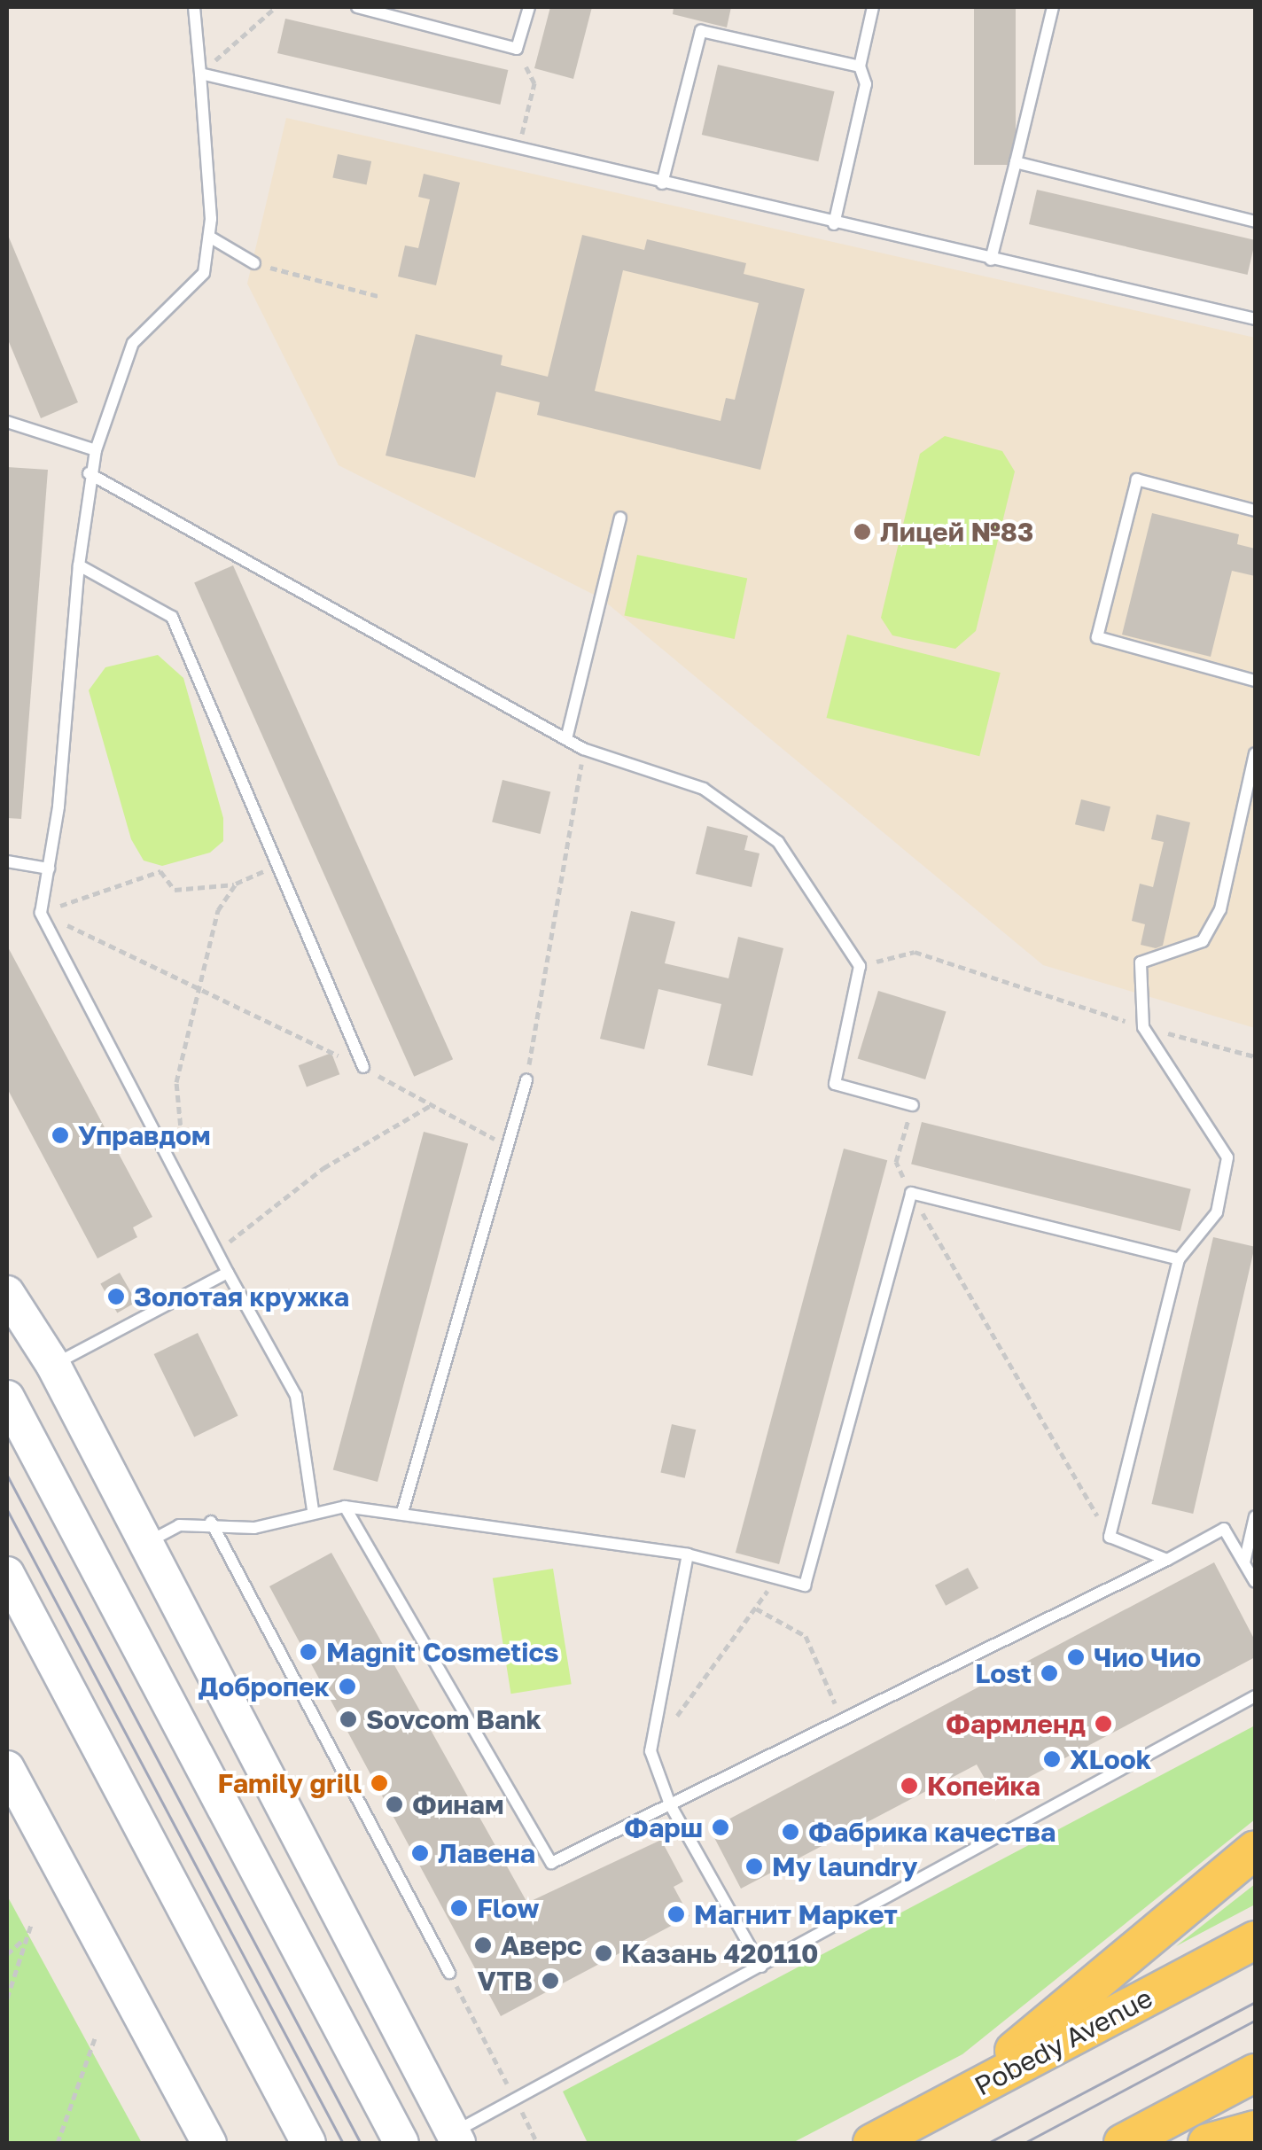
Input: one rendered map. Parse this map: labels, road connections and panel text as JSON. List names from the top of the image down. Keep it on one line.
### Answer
{"streets":{"main road":["Pobedy Avenue"]},"places":["Лицей №83","Управдом","Золотая кружка","Magnit Cosmetics","Чио Чио","Lost","Добропек","Sovcom Bank","Фармленд","XLook","Family grill","Копейка","Финам","Фарш","Фабрика качества","Лавена","My laundry","Flow","Магнит Маркет","Аверс","Казань 420110","VTB"]}
